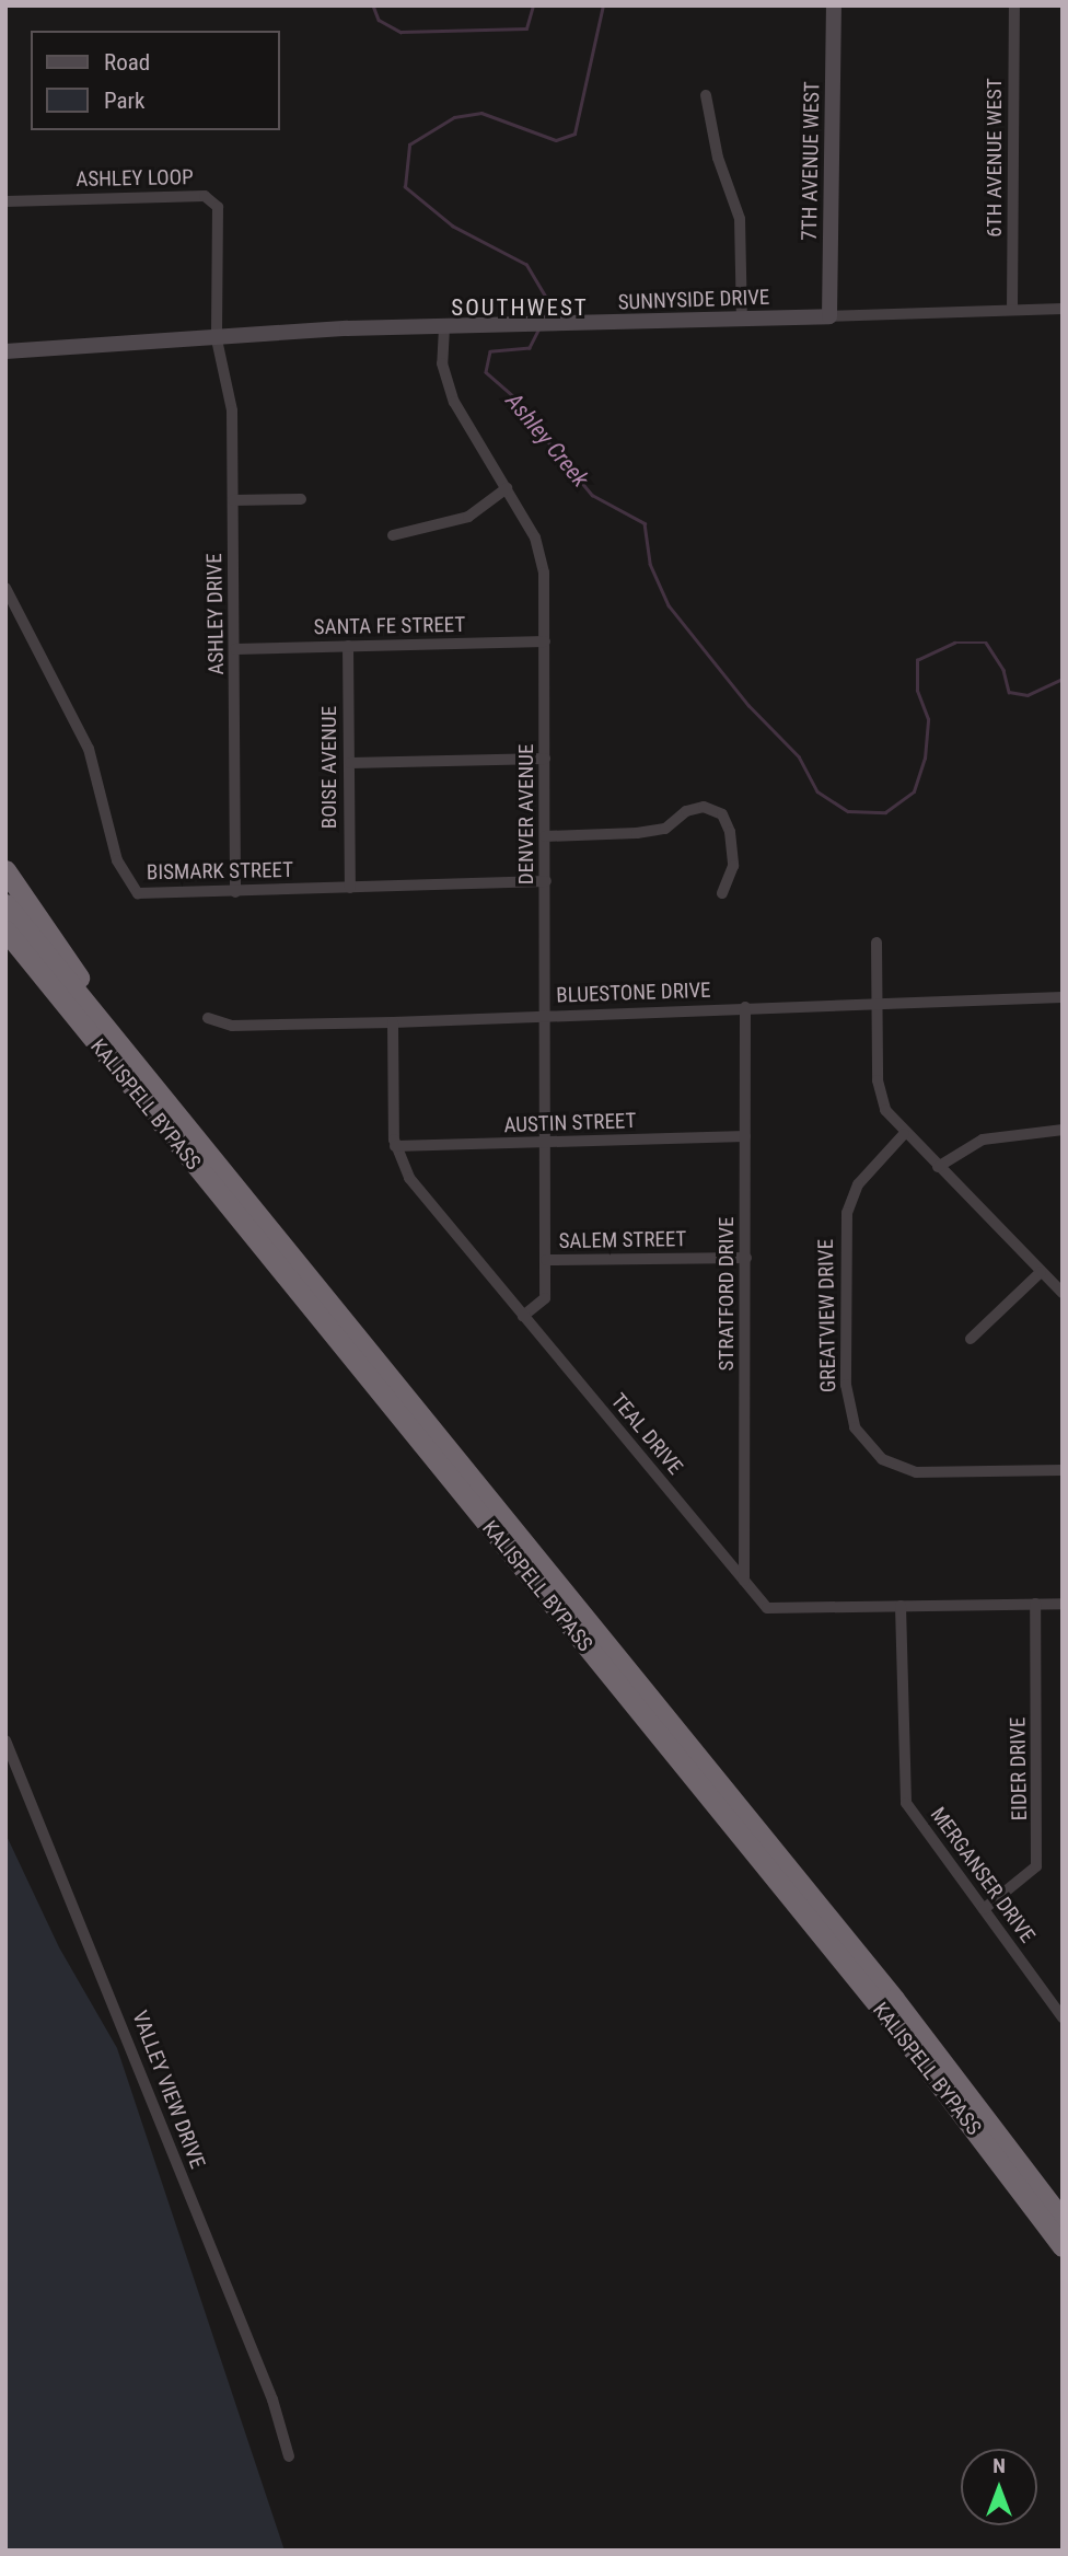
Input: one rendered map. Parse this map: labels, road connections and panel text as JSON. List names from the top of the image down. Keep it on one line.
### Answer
{"streets":{"highway":["KALISPELL BYPASS"],"street":["6TH AVENUE WEST","7TH AVENUE WEST","ASHLEY LOOP","SUNNYSIDE DRIVE","ASHLEY DRIVE","SANTA FE STREET","BOISE AVENUE","DENVER AVENUE","BISMARK STREET","BLUESTONE DRIVE","AUSTIN STREET","SALEM STREET","STRATFORD DRIVE","GREATVIEW DRIVE","TEAL DRIVE","EIDER DRIVE","MERGANSER DRIVE","VALLEY VIEW DRIVE"]},"crossings":[["6TH AVENUE WEST","SUNNYSIDE DRIVE"],["7TH AVENUE WEST","SUNNYSIDE DRIVE"],["ASHLEY LOOP","SUNNYSIDE DRIVE"],["ASHLEY LOOP","ASHLEY DRIVE"],["SUNNYSIDE DRIVE","ASHLEY DRIVE"],["SUNNYSIDE DRIVE","DENVER AVENUE"],["ASHLEY DRIVE","SANTA FE STREET"],["ASHLEY DRIVE","BISMARK STREET"],["SANTA FE STREET","BOISE AVENUE"],["SANTA FE STREET","DENVER AVENUE"],["BOISE AVENUE","BISMARK STREET"],["DENVER AVENUE","BISMARK STREET"],["DENVER AVENUE","BLUESTONE DRIVE"],["DENVER AVENUE","AUSTIN STREET"],["DENVER AVENUE","SALEM STREET"],["DENVER AVENUE","TEAL DRIVE"],["BLUESTONE DRIVE","STRATFORD DRIVE"],["BLUESTONE DRIVE","TEAL DRIVE"],["AUSTIN STREET","STRATFORD DRIVE"],["AUSTIN STREET","TEAL DRIVE"],["SALEM STREET","STRATFORD DRIVE"],["STRATFORD DRIVE","TEAL DRIVE"],["TEAL DRIVE","EIDER DRIVE"],["TEAL DRIVE","MERGANSER DRIVE"],["EIDER DRIVE","MERGANSER DRIVE"]],"districts":["SOUTHWEST"],"water":["Ashley Creek"],"legend":["Road","Park"],"north":"top"}
